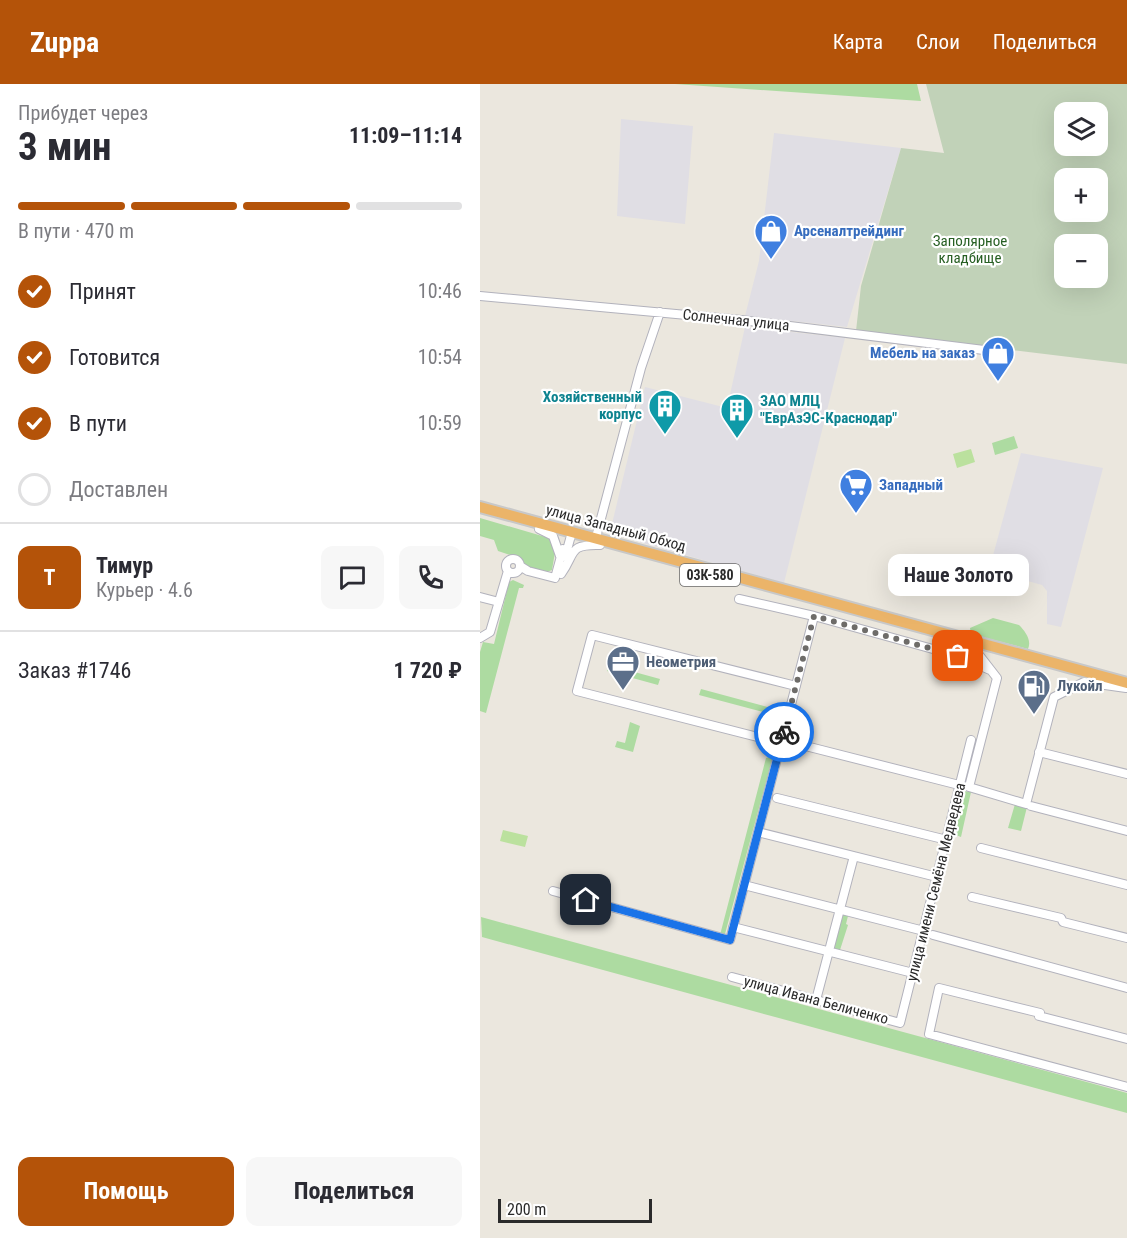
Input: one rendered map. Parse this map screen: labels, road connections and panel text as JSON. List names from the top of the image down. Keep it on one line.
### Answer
{"streets":{"highway":["улица Западный Обход","03К-580"],"street":["Солнечная улица","улица имени Семёна Медведева","улица Ивана Беличенко"]},"crossings":[["улица имени Семёна Медведева","улица Ивана Беличенко"]],"parks":["Заполярное кладбище"],"places":{"shop":["Арсеналтрейдинг","Мебель на заказ"],"building":["Хозяйственный корпус","ЗАО МЛЦ \"ЕврАзЭС-Краснодар\""],"supermarket":["Западный"],"other":["Наше Золото"],"office":["Неометрия"],"fuel station":["Лукойл"]},"scale_bar":"200 m","page":{"header":"Zuppa","nav":["Карта","Слои","Поделиться"],"heading":["3 мин","Прибудет через","11:09–11:14"],"panel":["Тимур","Курьер · 4.6","Заказ #1746","1 720 ₽"],"map_buttons":["+","−"],"bar":"В пути · 470 m","list":[["Принят","10:46"],["Готовится","10:54"],["В пути","10:59"],"Доставлен"],"round":"Т","bubble":"Наше Золото","buttons":["Помощь","Поделиться"],"scale":"200 m"}}
